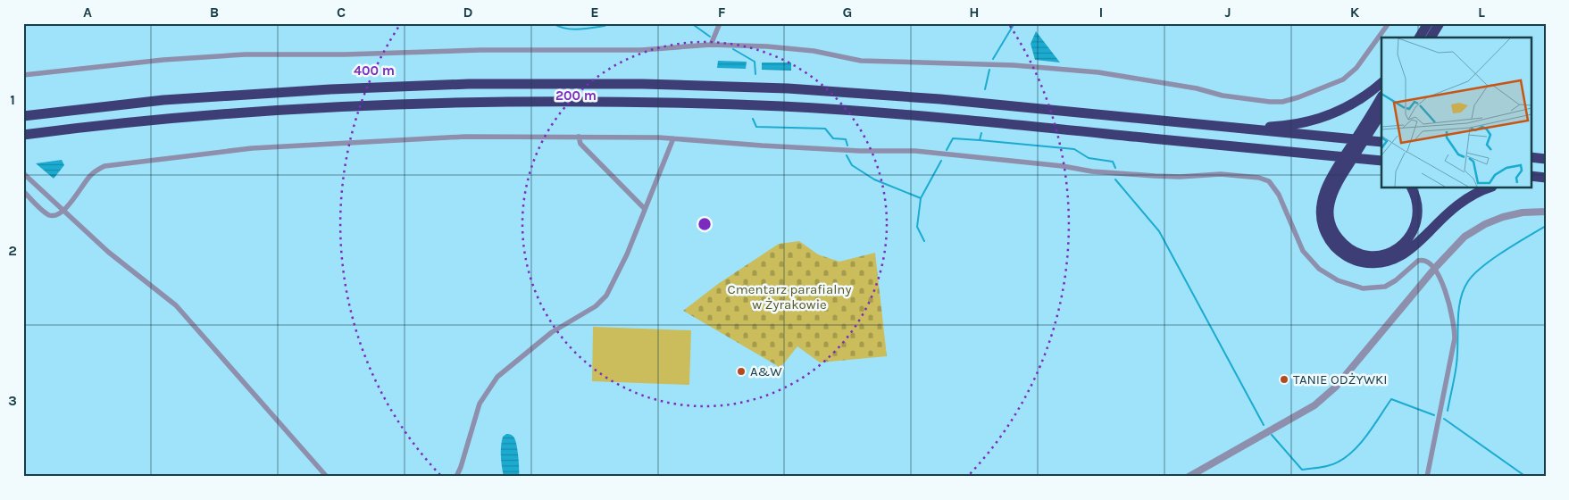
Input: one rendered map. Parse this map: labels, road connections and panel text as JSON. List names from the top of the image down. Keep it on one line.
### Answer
{"parks":["Cmentarz parafialny w Żyrakowie"],"places":["A&W","TANIE ODŻYWKI"],"grid":{"columns":["A","B","C","D","E","F","G","H","I","J","K","L"],"rows":["1","2","3"]},"rings":["400 m","200 m"]}
